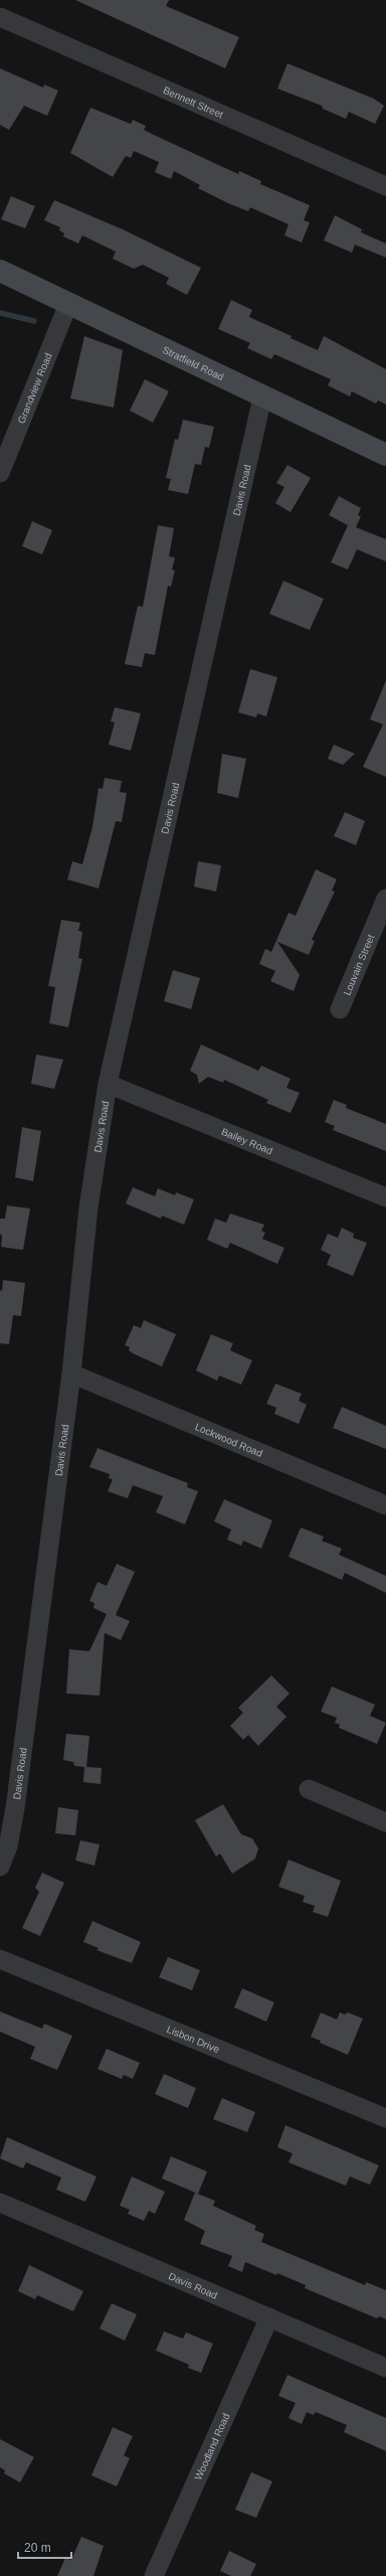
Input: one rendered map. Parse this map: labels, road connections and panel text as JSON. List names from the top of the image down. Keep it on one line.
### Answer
{"streets":{"main road":["Stratfield Road"],"street":["Bennett Street","Grandview Road","Davis Road","Louvain Street","Bailey Road","Lockwood Road","Lisbon Drive","Woodland Road"]},"crossings":[["Stratfield Road","Grandview Road"],["Stratfield Road","Davis Road"],["Davis Road","Bailey Road"],["Davis Road","Lockwood Road"],["Davis Road","Woodland Road"]],"scale_bar":"20 m"}
